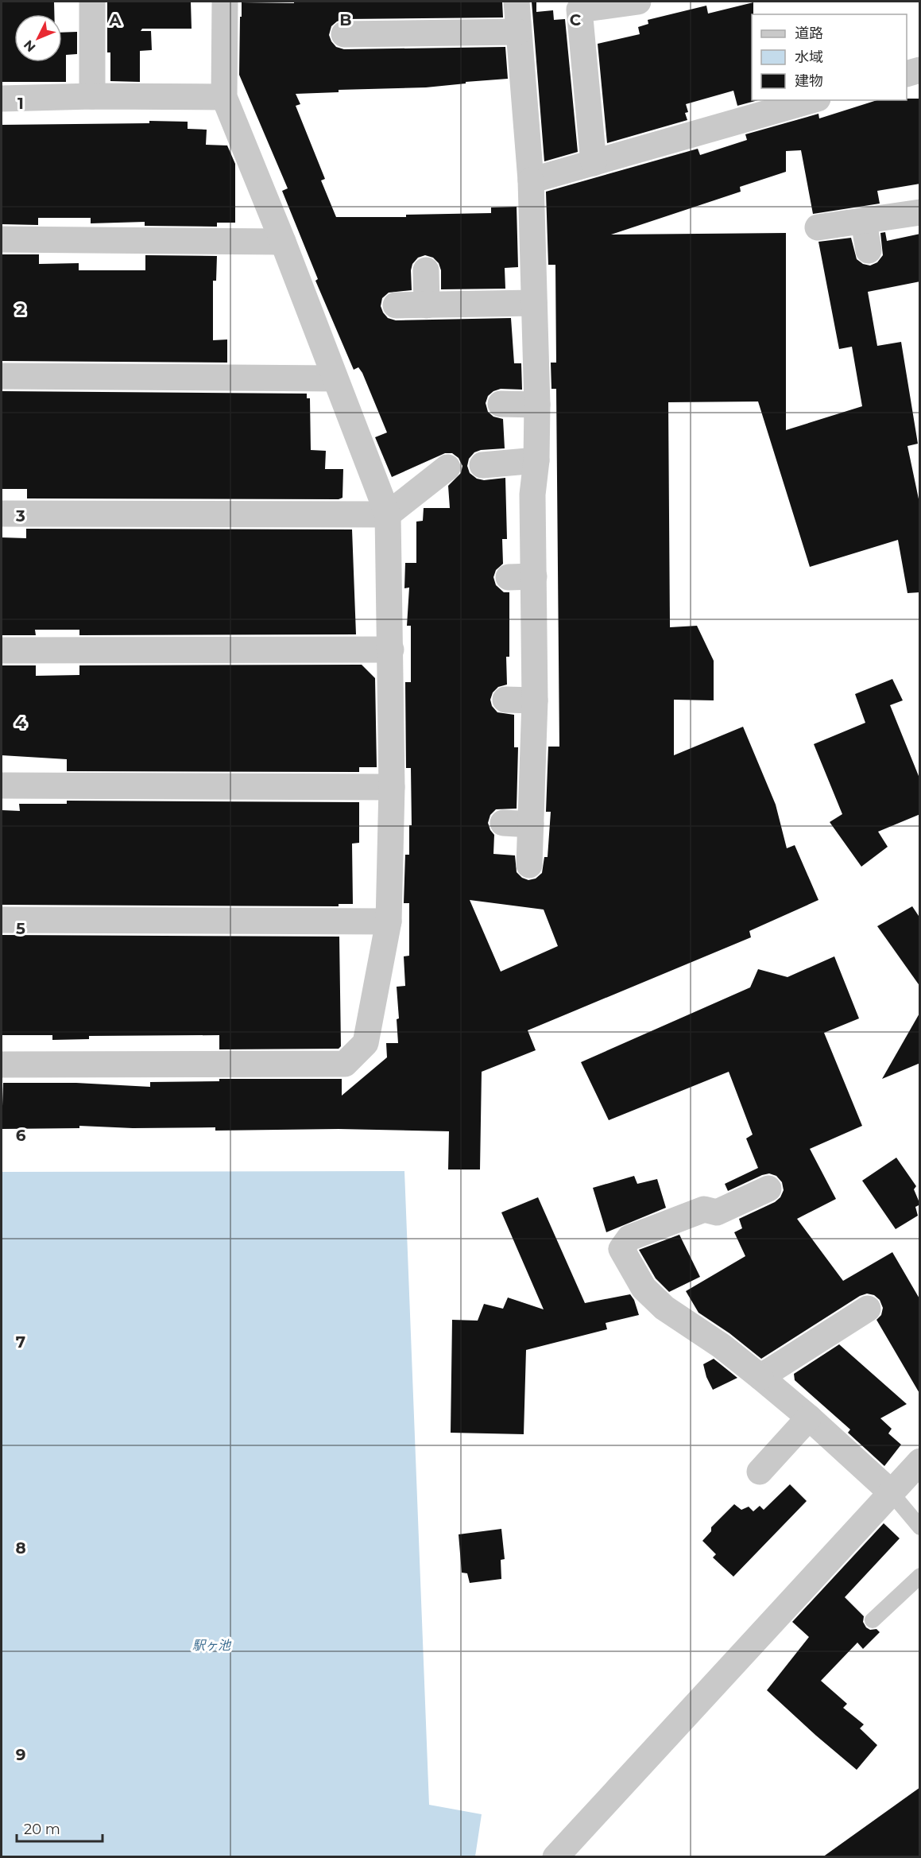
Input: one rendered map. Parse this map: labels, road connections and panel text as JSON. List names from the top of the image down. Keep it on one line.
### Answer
{"water":["駅ヶ池"],"legend":["道路","水域","建物"],"scale_bar":"20 m","north":"bottom left","grid":{"columns":["A","B","C"],"rows":["1","2","3","4","5","6","7","8","9"]}}
